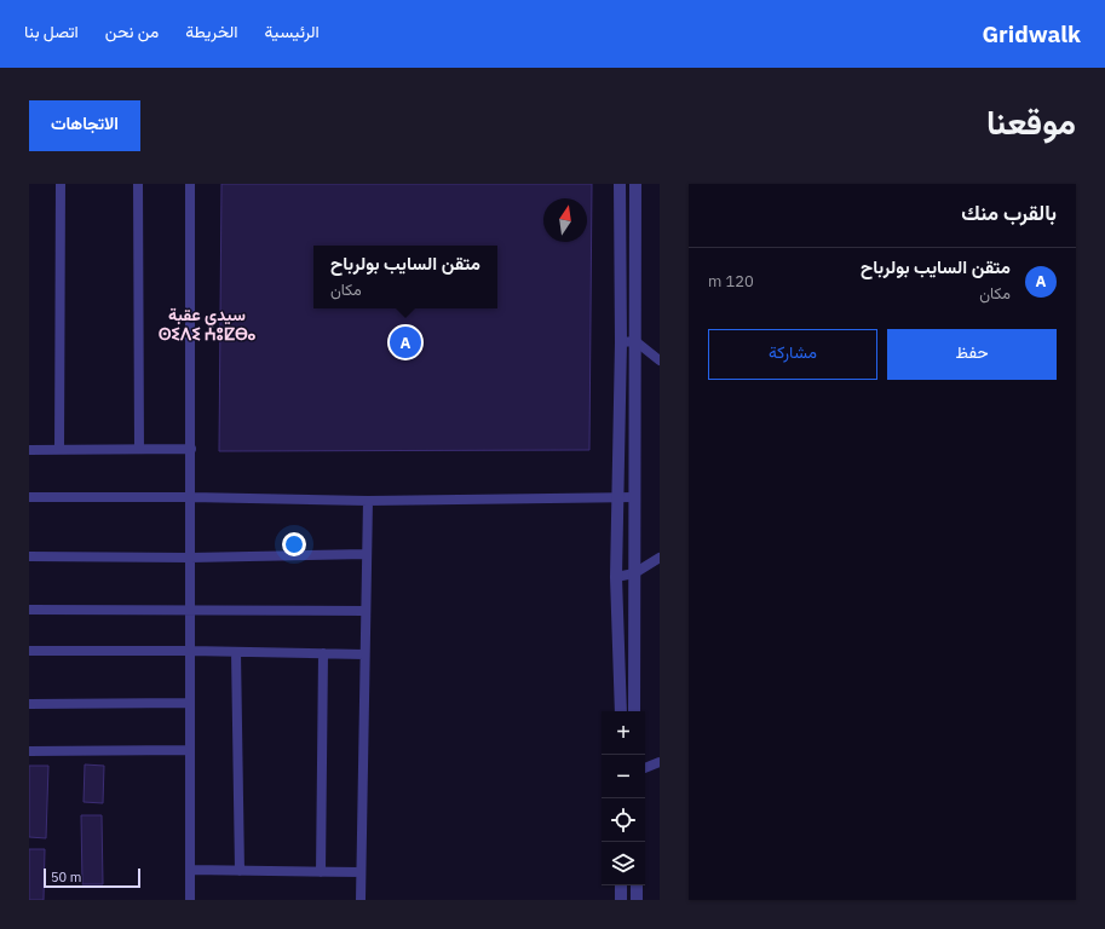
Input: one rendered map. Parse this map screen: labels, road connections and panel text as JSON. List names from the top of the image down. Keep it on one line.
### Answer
{"districts":["سيدي عقبة ⵙⵉⴷⵉ ⵄⵓⵇⴱⴰ"],"scale_bar":"50 m","north":"top","page":{"header":"Gridwalk","nav":["الرئيسية","الخريطة","من نحن","اتصل بنا"],"title":"موقعنا","buttons":["الاتجاهات",["حفظ","مشاركة"]],"heading":"بالقرب منك","popup":["متقن السايب بولرباح","مكان"],"list":[{"mark":"A","name":"متقن السايب بولرباح","note":"مكان","value":"120 m"}],"pins":"A","map_buttons":["+","−"],"scale":"50 m"}}
